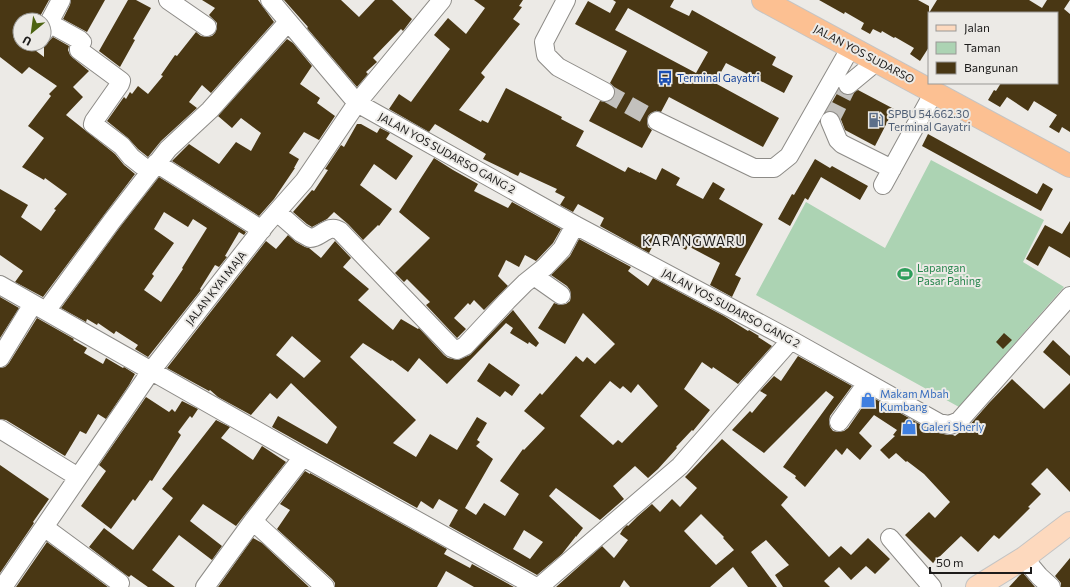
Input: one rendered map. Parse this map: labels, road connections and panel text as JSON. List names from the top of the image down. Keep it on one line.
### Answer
{"streets":{"highway":["JALAN YOS SUDARSO"],"street":["JALAN YOS SUDARSO GANG 2","JALAN KYAI MAJA"]},"crossings":[["JALAN YOS SUDARSO GANG 2","JALAN KYAI MAJA"]],"districts":["KARANGWARU"],"places":{"bus stop":["Terminal Gayatri"],"fuel station":["SPBU 54.662.30 Terminal Gayatri"],"sports":["Lapangan Pasar Pahing"],"shop":["Makam Mbah Kumbang","Galeri Sherly"]},"legend":["Jalan","Taman","Bangunan"],"scale_bar":"50 m","north":"bottom left"}
